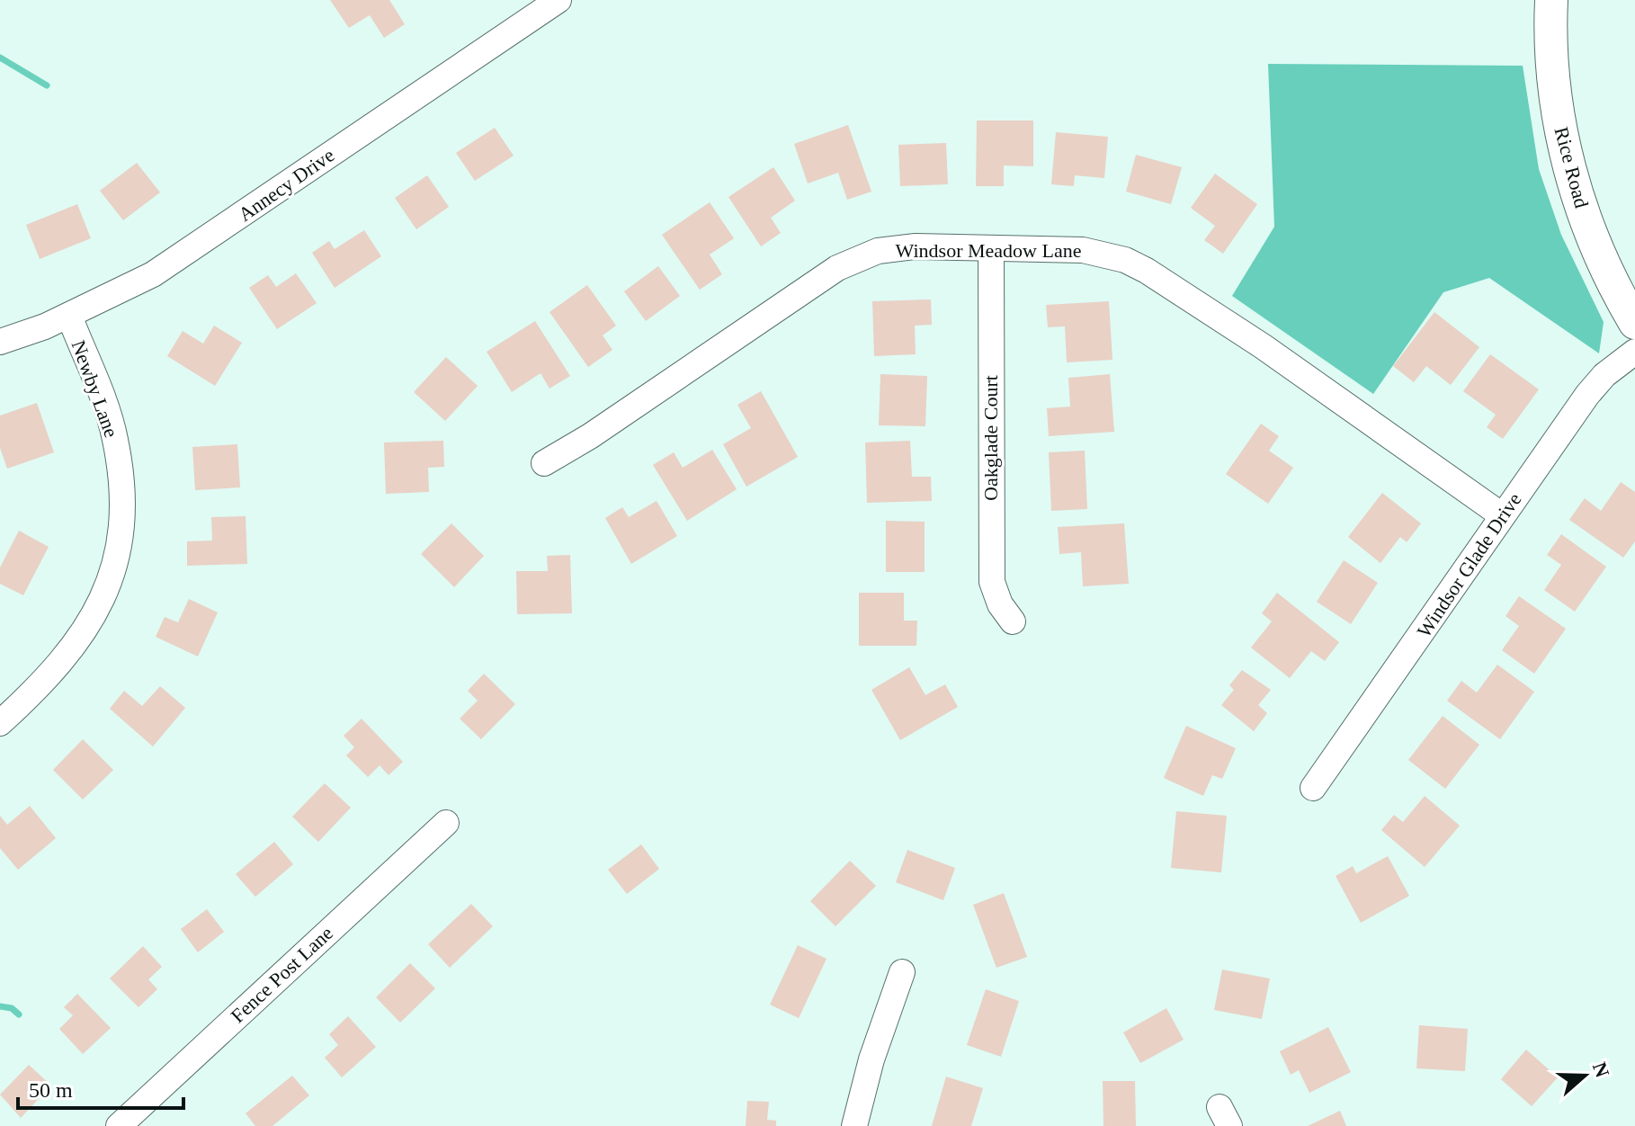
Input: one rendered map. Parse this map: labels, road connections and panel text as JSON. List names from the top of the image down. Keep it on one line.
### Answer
{"streets":{"street":["Rice Road","Annecy Drive","Windsor Meadow Lane","Newby Lane","Oakglade Court","Windsor Glade Drive","Fence Post Lane"]},"crossings":[["Annecy Drive","Newby Lane"],["Windsor Meadow Lane","Oakglade Court"],["Windsor Meadow Lane","Windsor Glade Drive"]],"scale_bar":"50 m","north":"right"}
